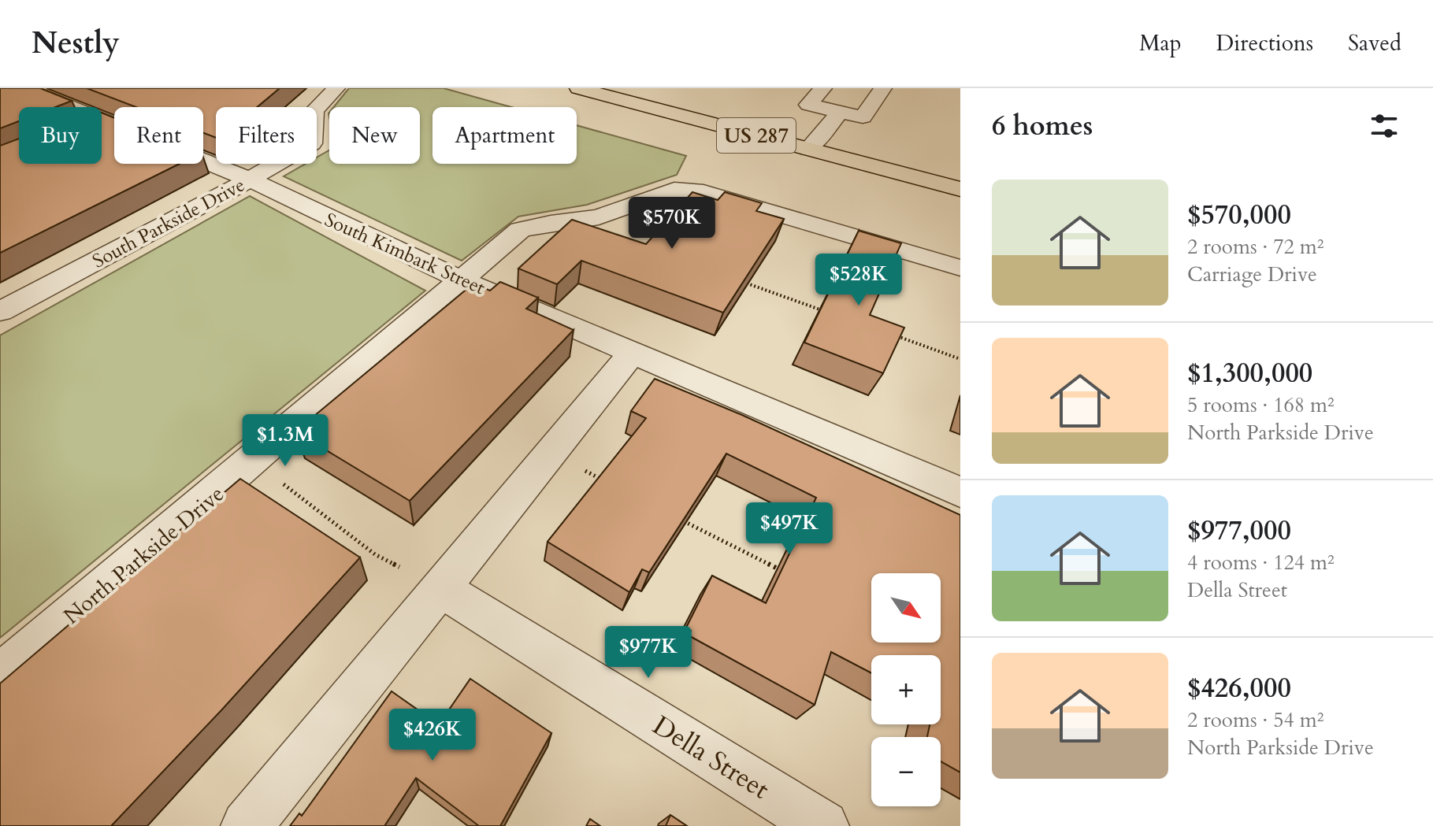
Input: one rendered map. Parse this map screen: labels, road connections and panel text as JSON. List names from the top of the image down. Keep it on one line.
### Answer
{"streets":{"main road":["US 287"],"street":["South Parkside Drive","South Kimbark Street","North Parkside Drive","Della Street"]},"crossings":[["South Parkside Drive","South Kimbark Street"],["South Kimbark Street","North Parkside Drive"]],"north":"bottom right","page":{"header":"Nestly","nav":["Map","Directions","Saved"],"heading":"6 homes","chip":["Buy","Rent","Filters","New","Apartment"],"list":[{"name":"$570,000","note":"2 rooms · 72 m² · Carriage Drive"},{"name":"$1,300,000","note":"5 rooms · 168 m² · North Parkside Drive"},{"name":"$977,000","note":"4 rooms · 124 m² · Della Street"},{"name":"$426,000","note":"2 rooms · 54 m² · North Parkside Drive"}],"price":["$570K","$528K","$1.3M","$497K","$977K","$426K"],"map_buttons":["+","−"]}}
